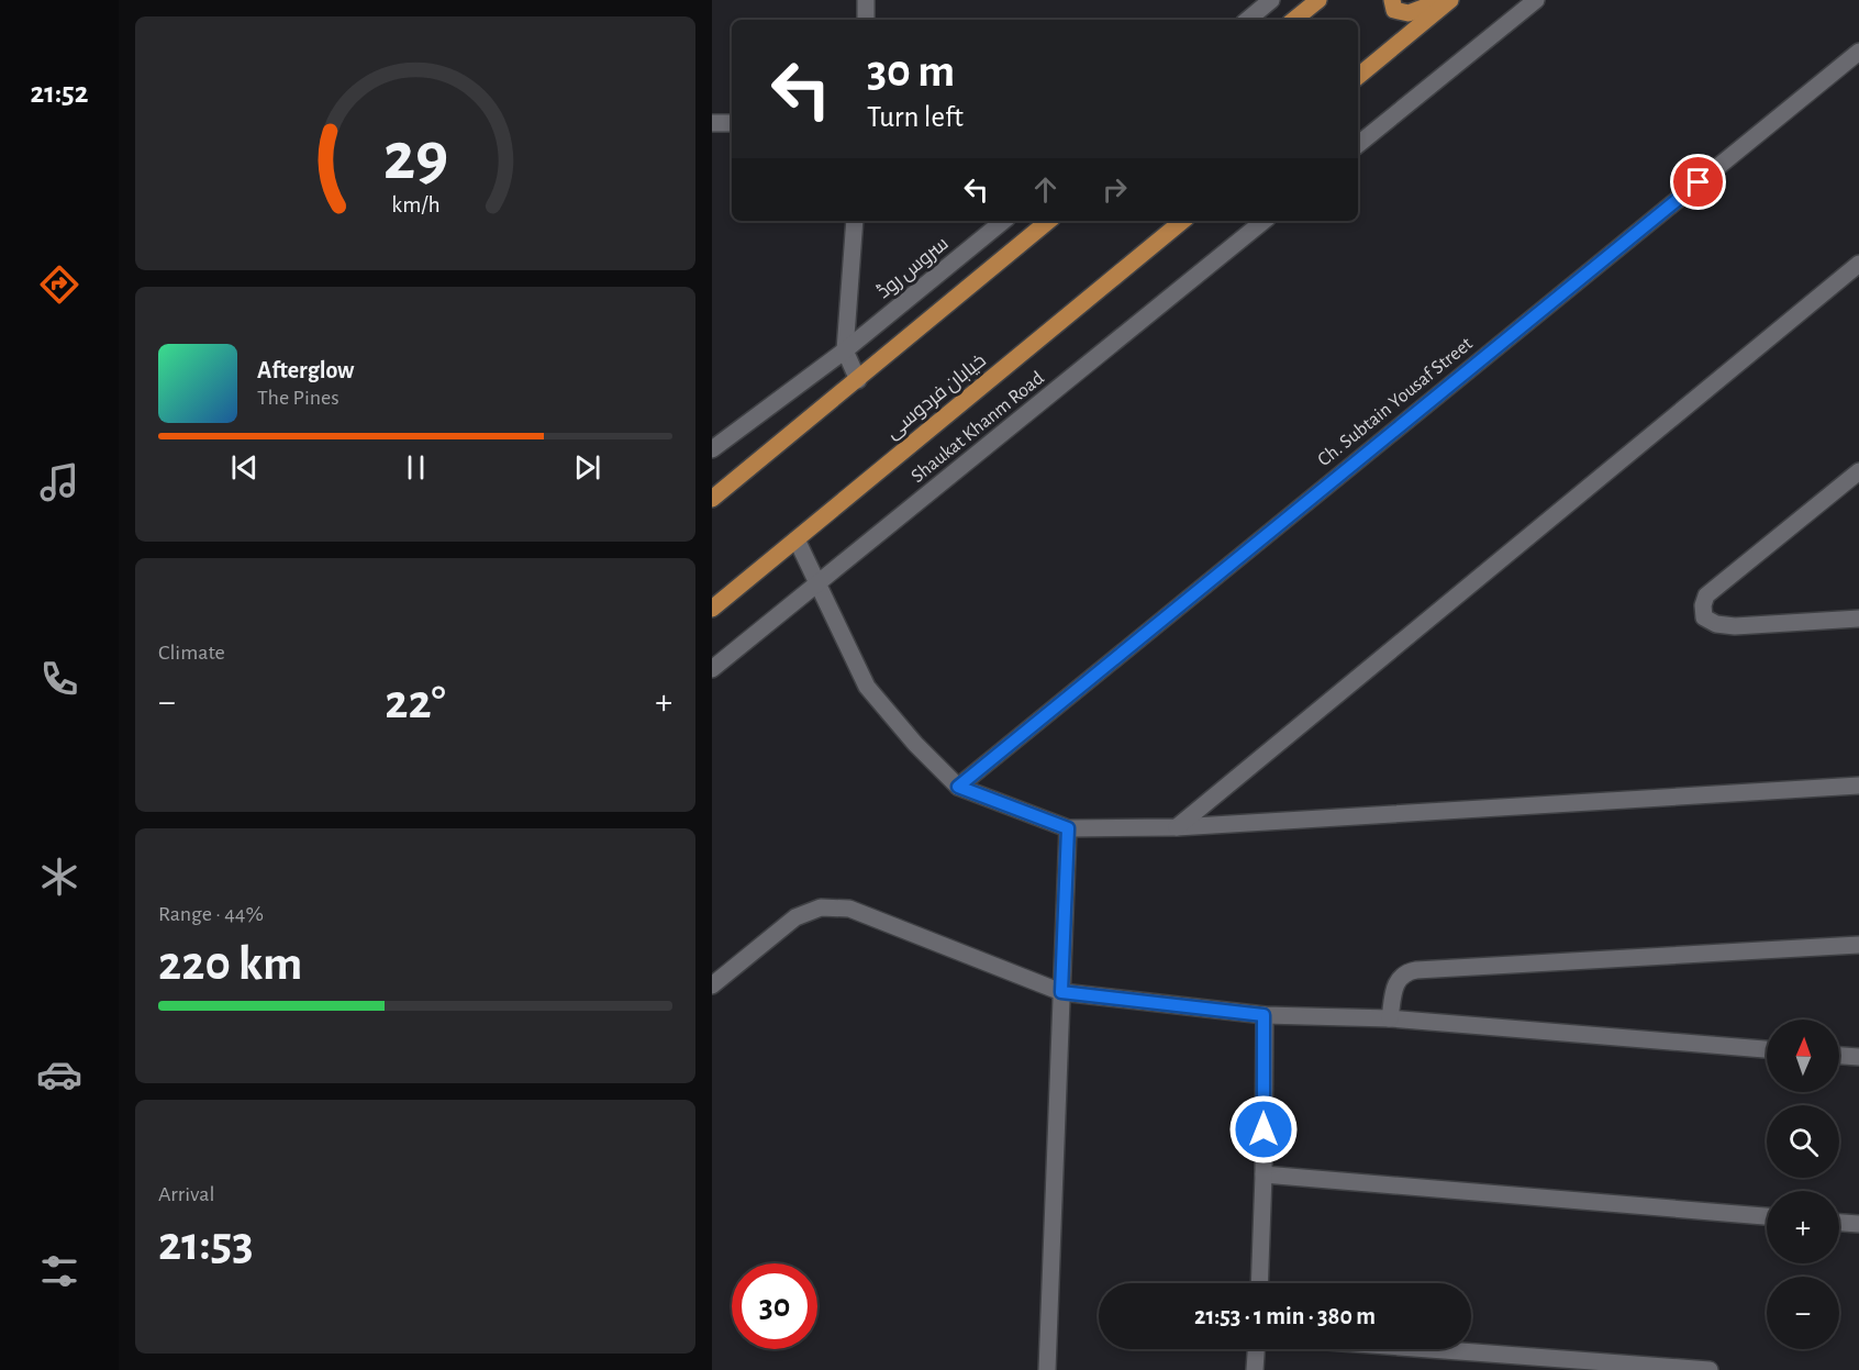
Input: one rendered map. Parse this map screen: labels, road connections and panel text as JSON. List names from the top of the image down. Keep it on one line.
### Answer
{"streets":{"main road":["خیابان فردوسی"],"street":["سروس روڈ","Ch. Subtain Yousaf Street","Shaukat Khanm Road"]},"north":"top","page":{"tabs":"21:52","turn":["30 m","Turn left"],"song":["Afterglow","The Pines"],"tile":["Climate",["Range · 44%","220 km"],["Arrival","21:53"]],"heat":["−","22°","+"],"map_buttons":["+","−"],"limit":"30","trip":"21:53 · 1 min · 380 m","gauge":["29","km/h"]}}
